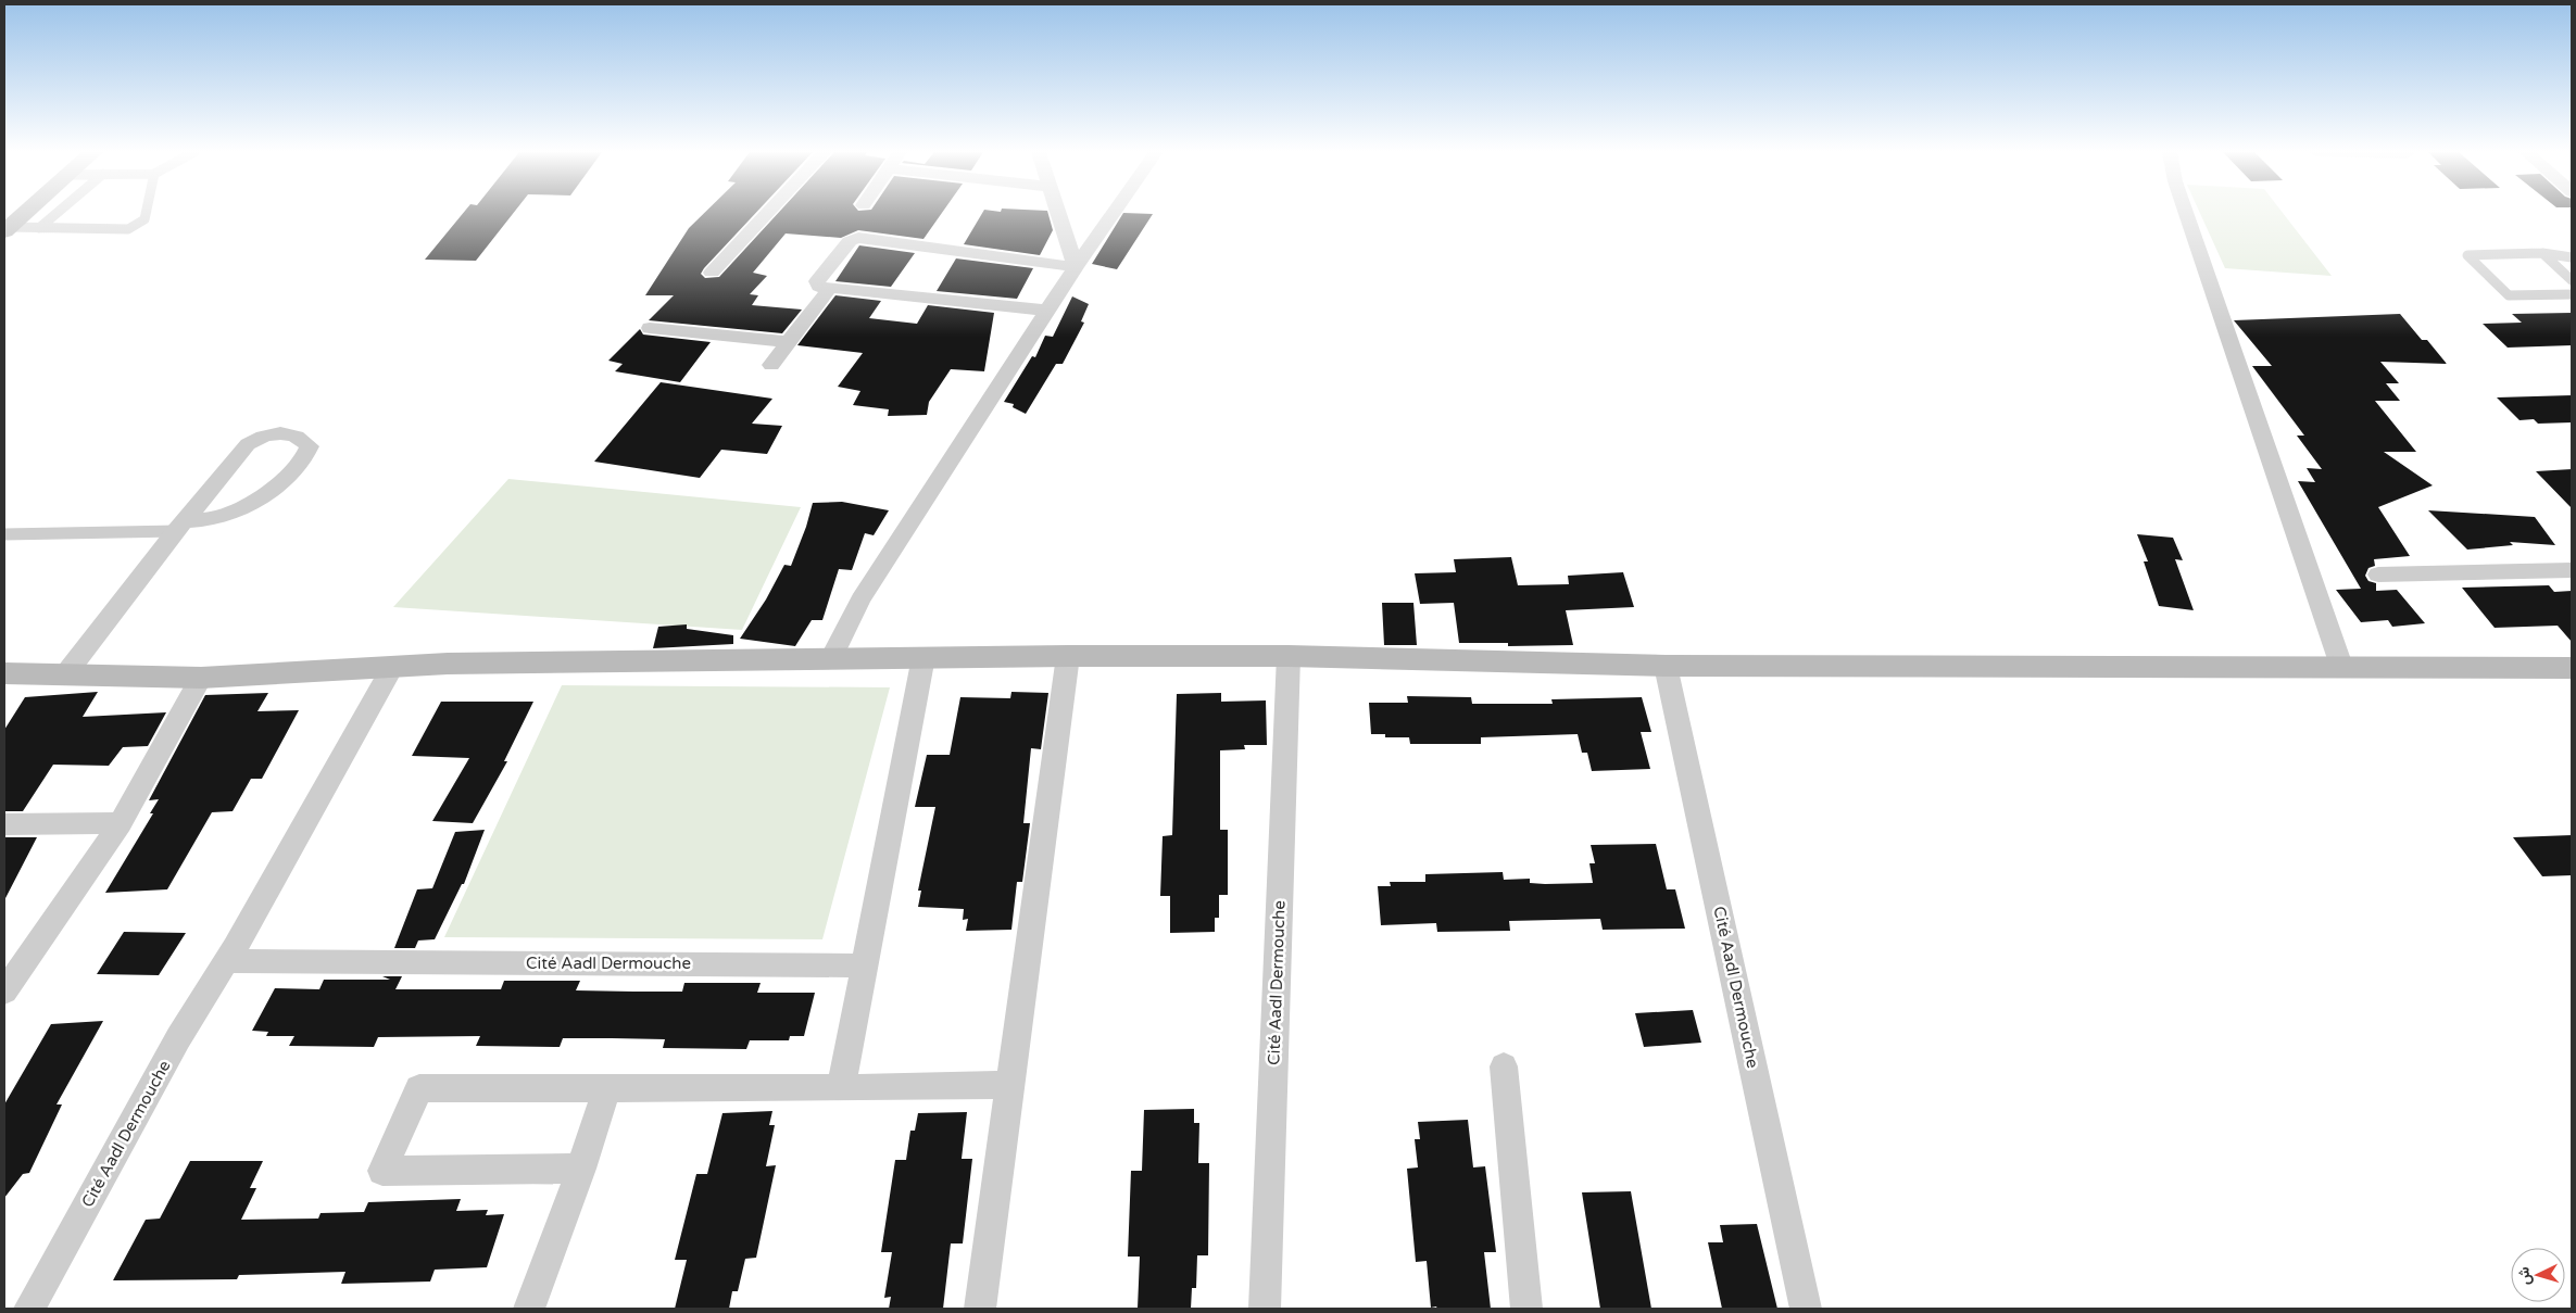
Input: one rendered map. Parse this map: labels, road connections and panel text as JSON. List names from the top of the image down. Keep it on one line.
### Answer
{"streets":{"street":["Cité Aadl Dermouche"]},"north":"left"}
